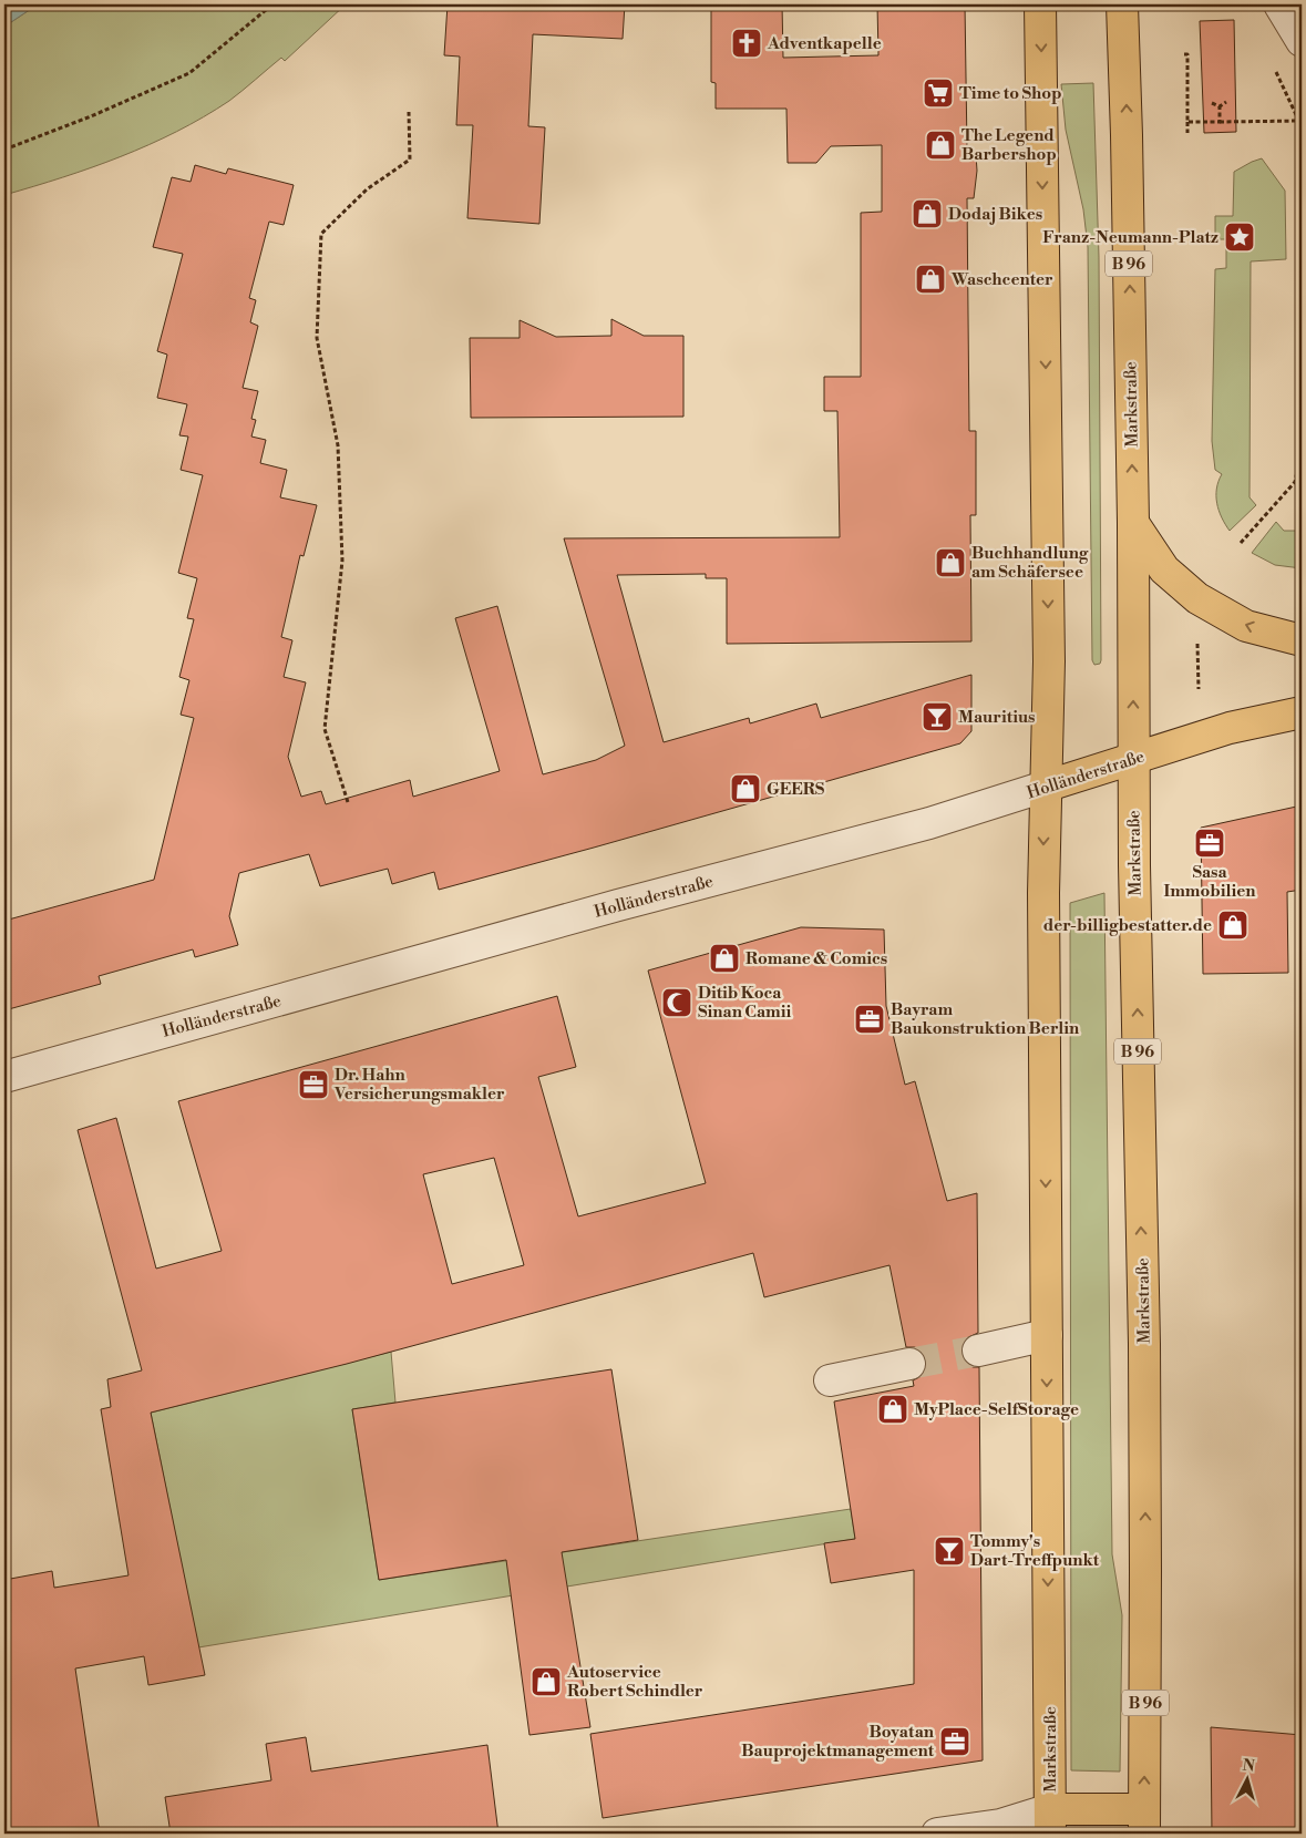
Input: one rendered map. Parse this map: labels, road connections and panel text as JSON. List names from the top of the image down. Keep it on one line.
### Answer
{"streets":{"main road":["B 96","Markstraße","Holländerstraße"]},"crossings":[["Markstraße","Holländerstraße"]],"places":{"church":["Adventkapelle"],"supermarket":["Time to Shop"],"shop":["The Legend Barbershop","Dodaj Bikes","Waschcenter","Buchhandlung am Schäfersee","GEERS","der-billigbestatter.de","Romane & Comics","MyPlace-SelfStorage","Autoservice Robert Schindler"],"place":["Franz-Neumann-Platz"],"bar":["Mauritius","Tommy's Dart-Treffpunkt"],"office":["Sasa Immobilien","Bayram Baukonstruktion Berlin","Dr. Hahn Versicherungsmakler","Boyatan Bauprojektmanagement"],"mosque":["Ditib Koca Sinan Camii"]},"north":"top"}
